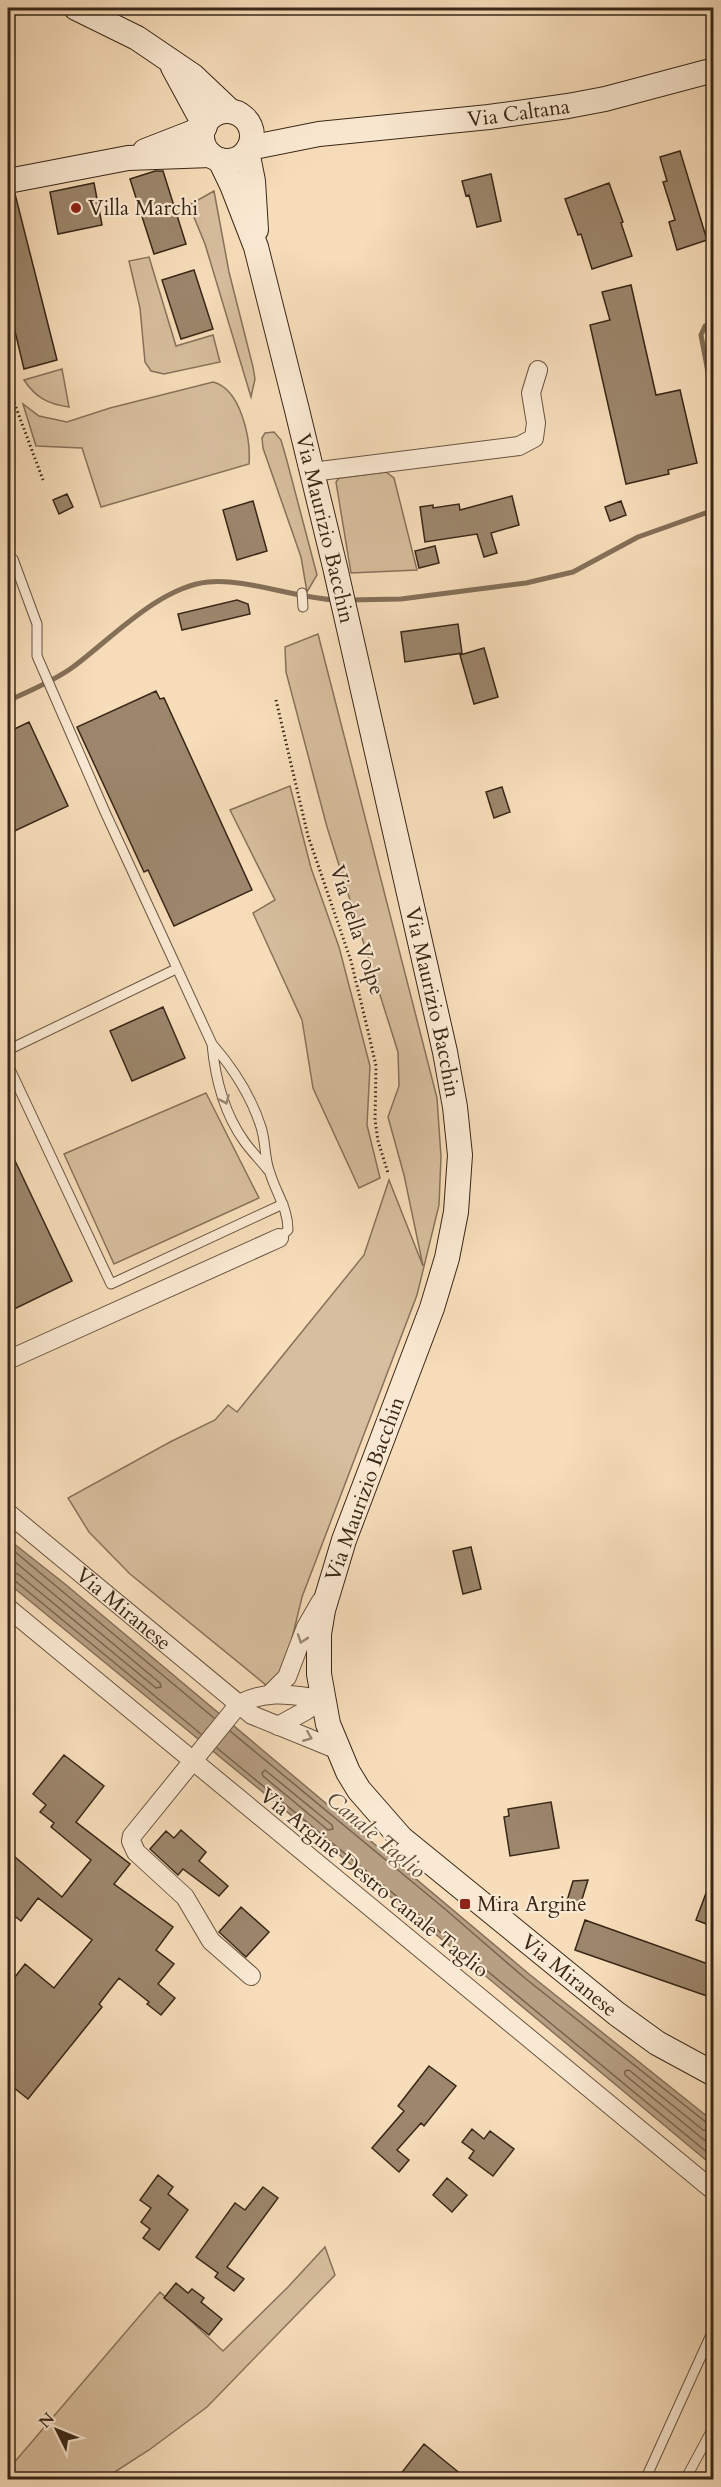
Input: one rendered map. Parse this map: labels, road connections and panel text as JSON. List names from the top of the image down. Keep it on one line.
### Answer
{"streets":{"main road":["Via Caltana","Via Maurizio Bacchin","Via Miranese"],"street":["Via Argine Destro canale Taglio"],"path":["Via della Volpe"]},"crossings":[["Via Caltana","Via Maurizio Bacchin"],["Via Maurizio Bacchin","Via Miranese"]],"water":["Canale Taglio"],"places":{"other":["Villa Marchi"],"transit":["Mira Argine"]},"north":"top left"}
